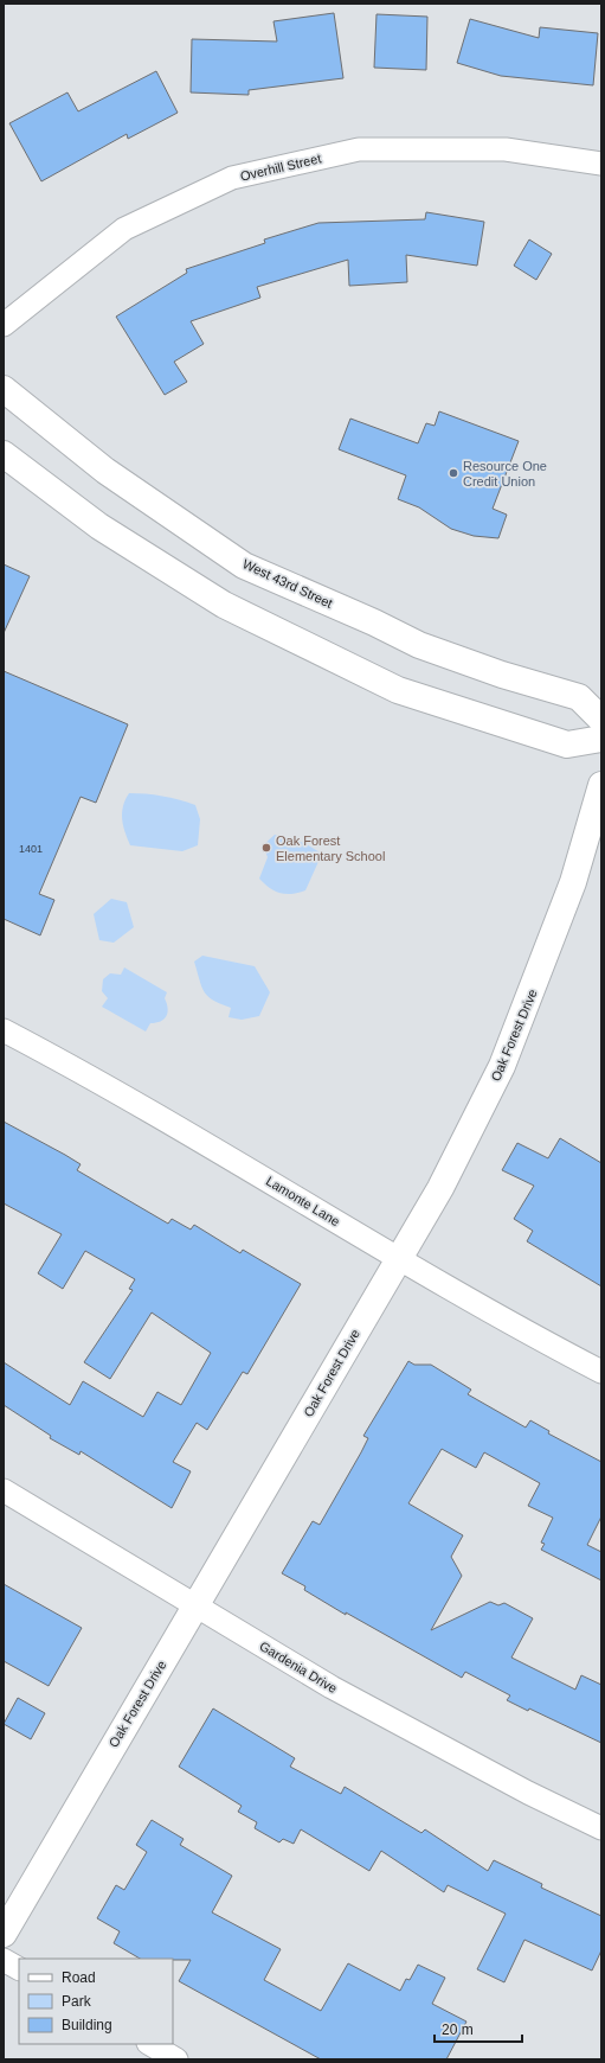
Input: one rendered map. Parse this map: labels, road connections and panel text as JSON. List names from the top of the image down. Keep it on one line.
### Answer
{"streets":{"main road":["West 43rd Street","Oak Forest Drive"],"street":["Overhill Street","Lamonte Lane","Gardenia Drive"]},"crossings":[["Oak Forest Drive","Lamonte Lane"],["Oak Forest Drive","Gardenia Drive"]],"places":["Resource One Credit Union","Oak Forest Elementary School"],"house_numbers":["1401"],"legend":["Road","Park","Building"],"scale_bar":"20 m"}
